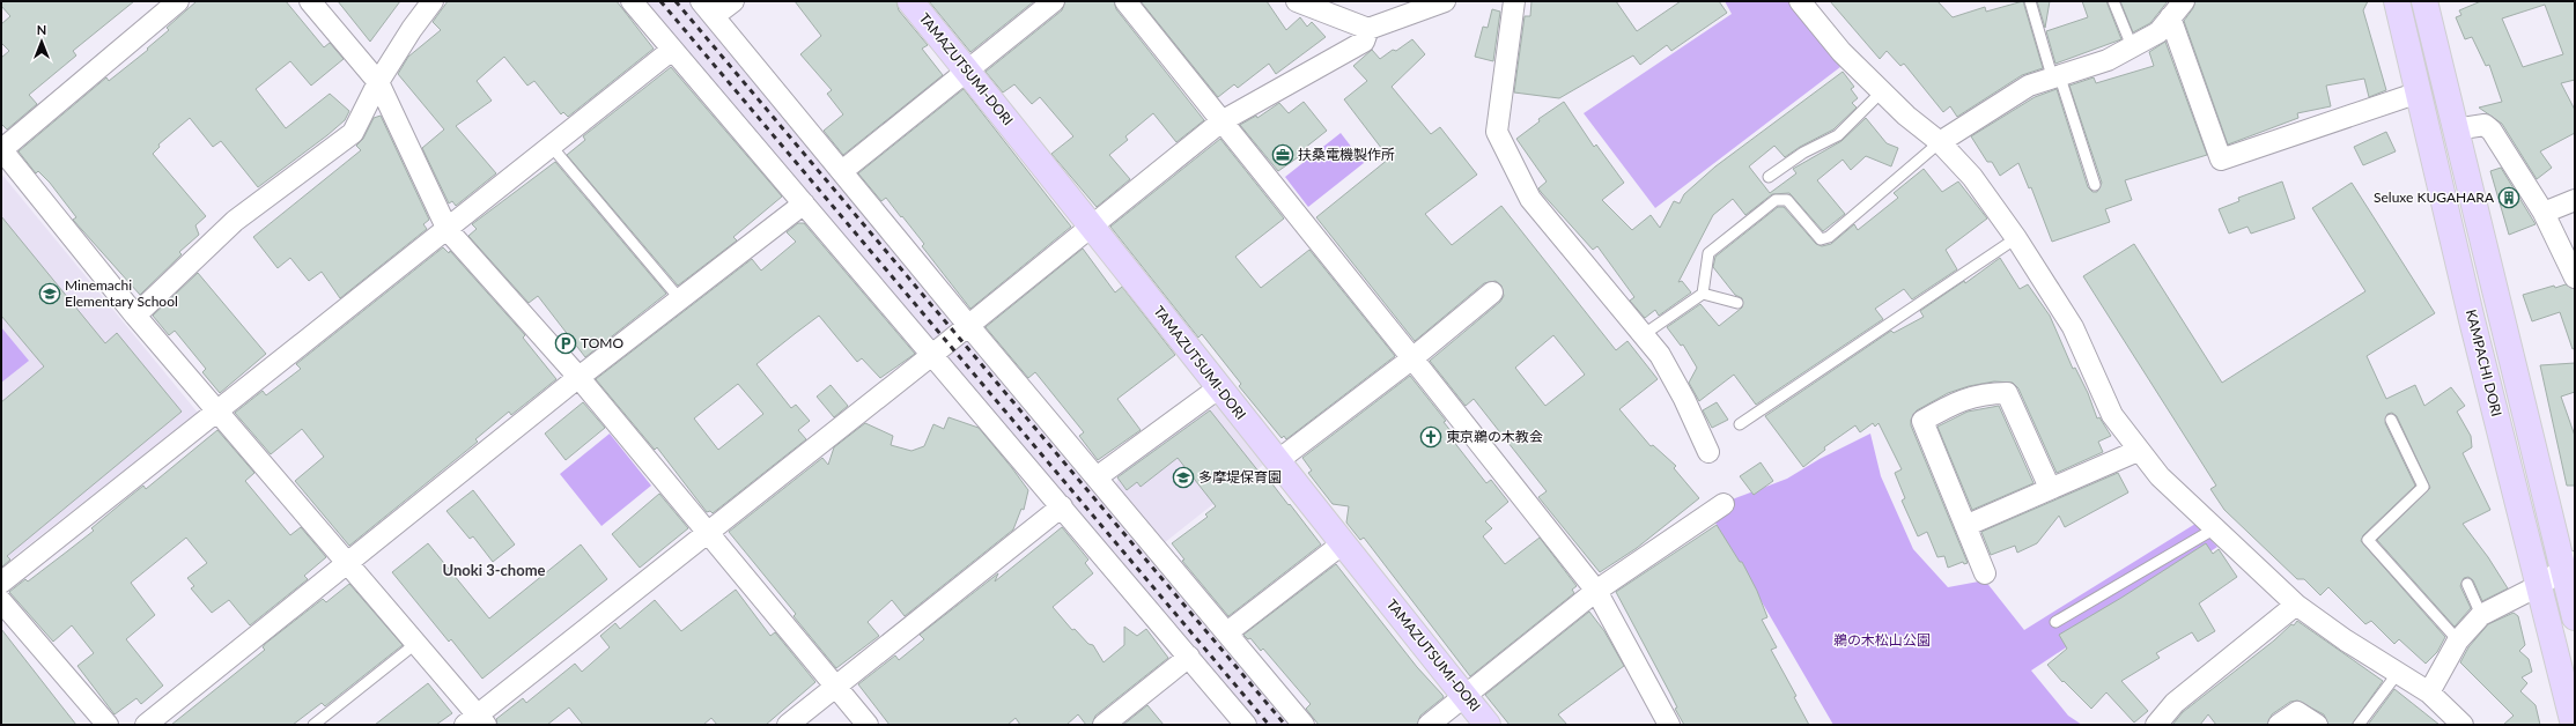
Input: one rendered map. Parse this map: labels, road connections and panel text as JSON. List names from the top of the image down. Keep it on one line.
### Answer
{"streets":{"main road":["TAMAZUTSUMI-DORI","KAMPACHI DORI"]},"districts":["Unoki 3-chome"],"parks":["鵜の木松山公園"],"places":{"office":["扶桑電機製作所"],"building":["Seluxe KUGAHARA"],"school or university":["Minemachi Elementary School","多摩堤保育園"],"parking":["TOMO"],"church":["東京鵜の木教会"]},"north":"top"}
